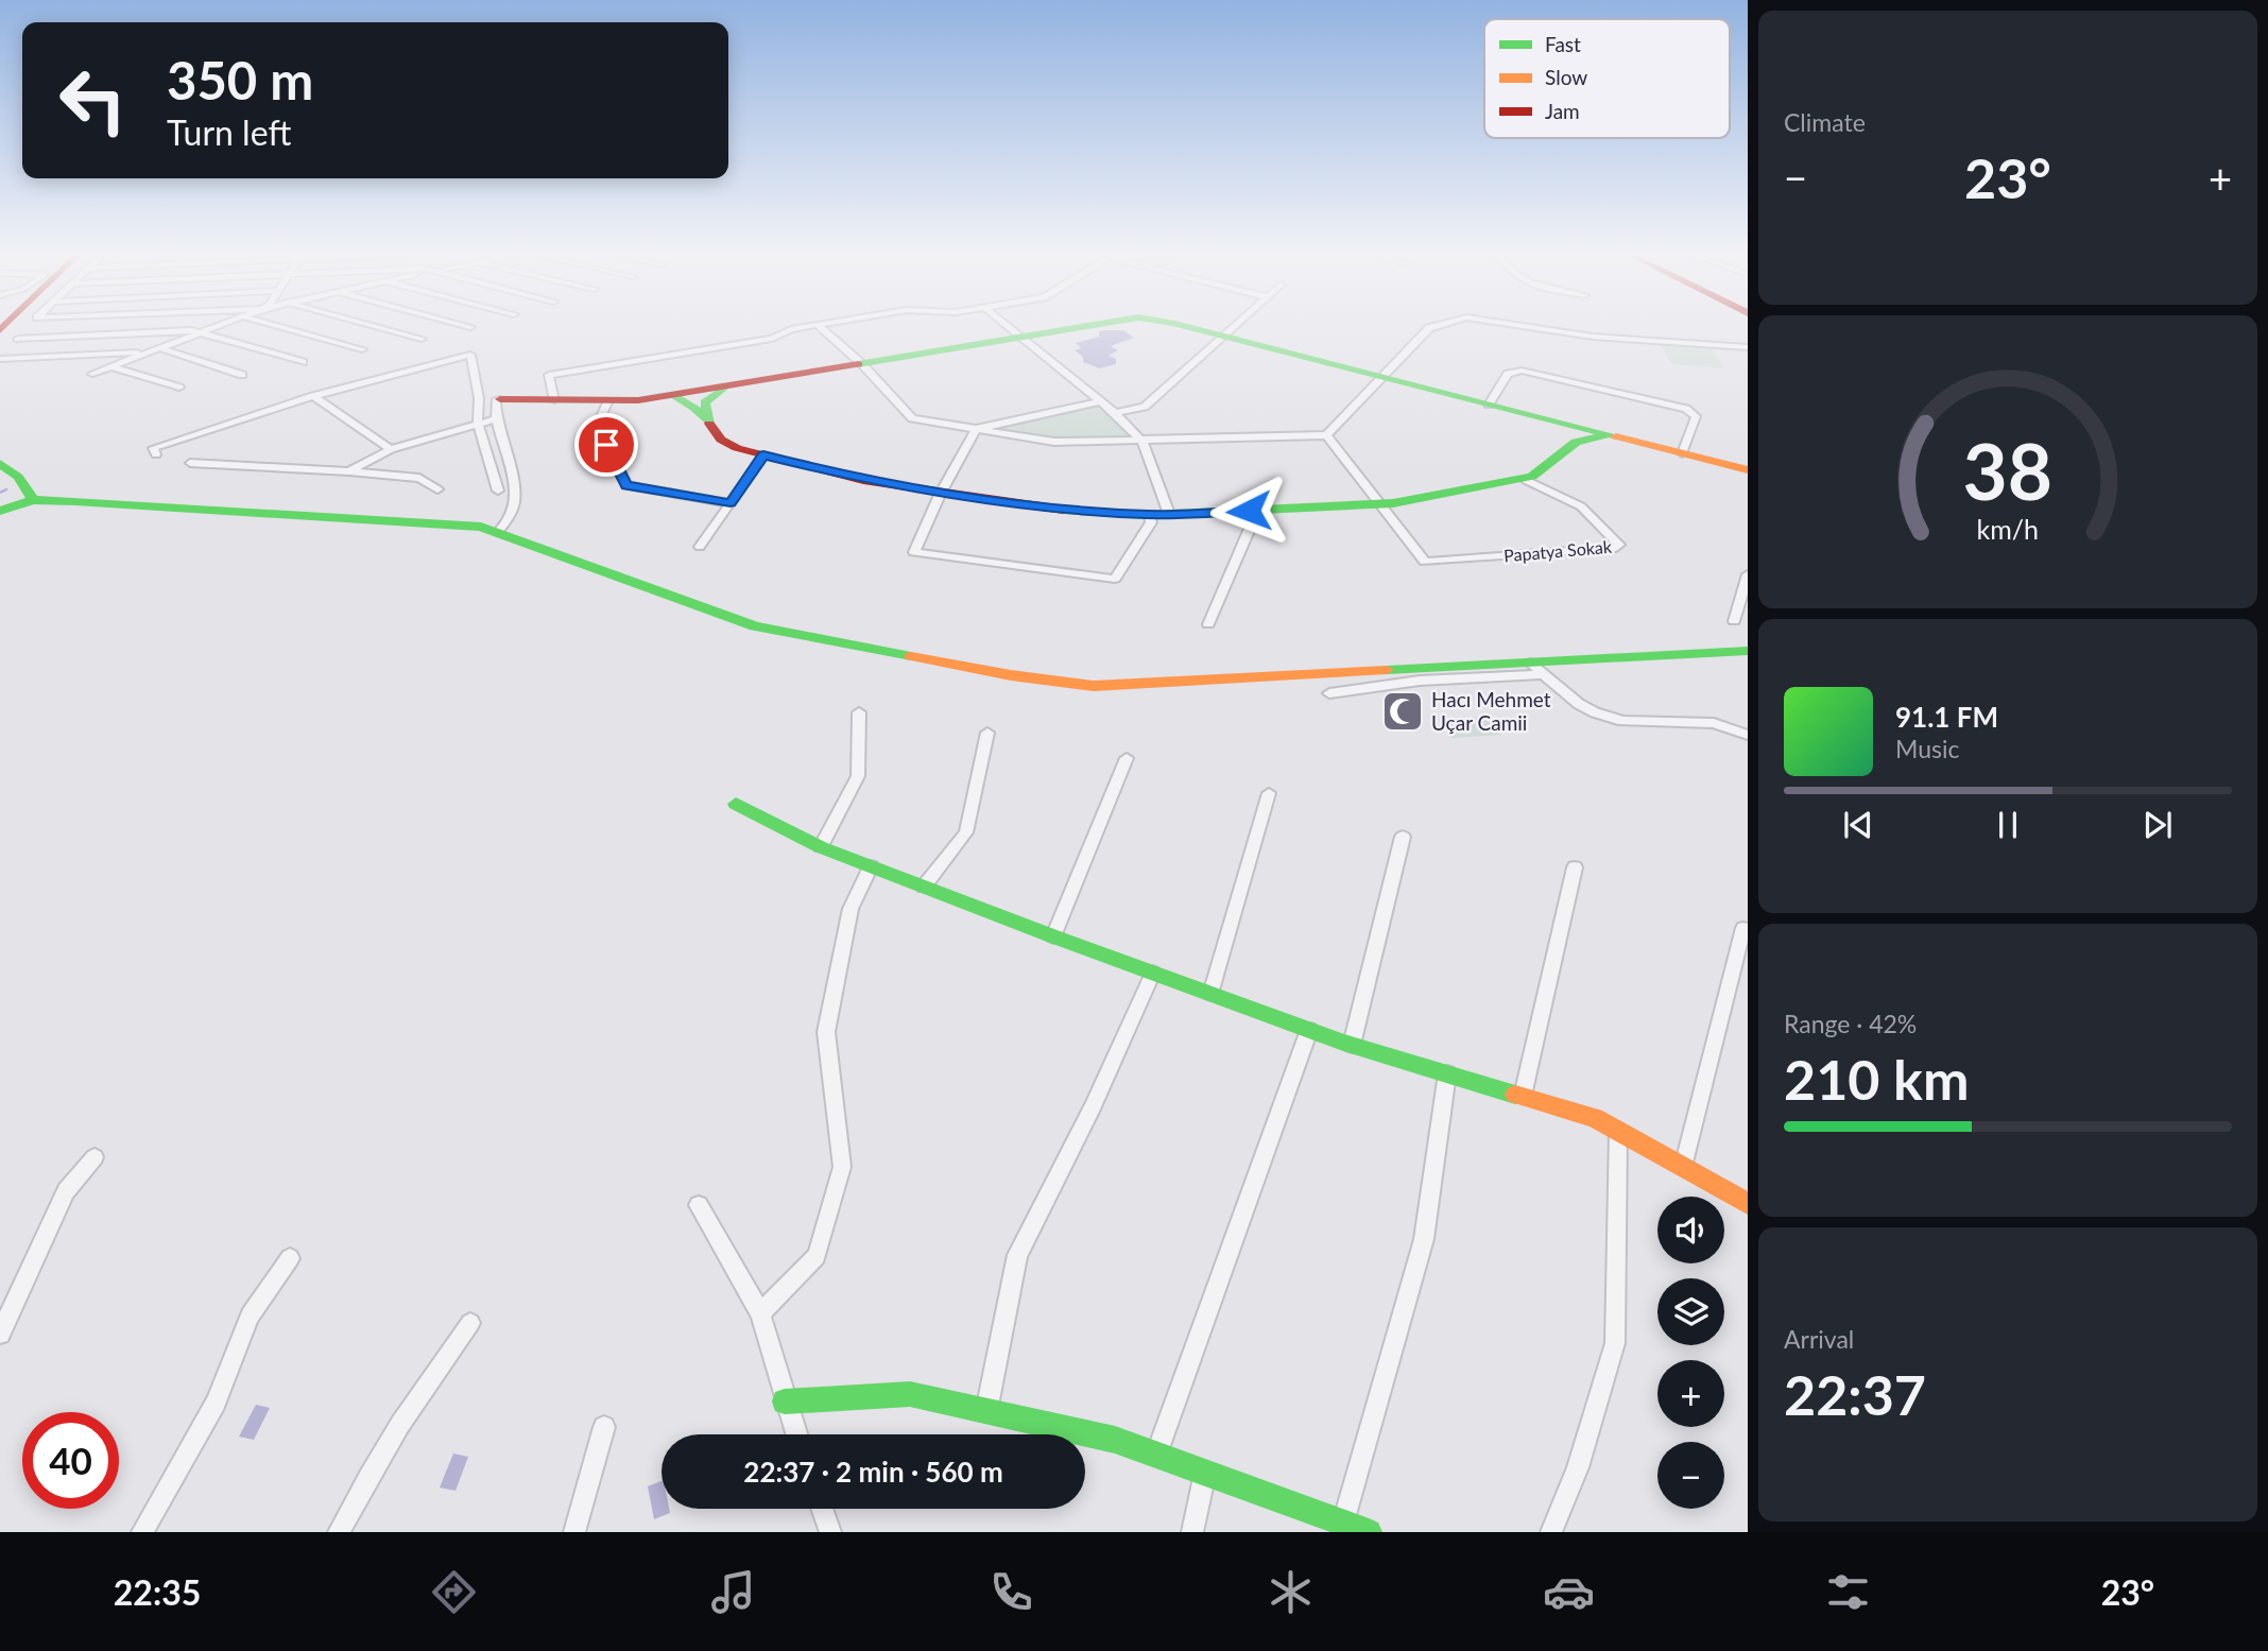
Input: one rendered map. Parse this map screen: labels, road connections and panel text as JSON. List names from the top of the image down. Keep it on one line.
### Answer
{"streets":{"street":["Papatya Sokak"]},"places":{"mosque":["Hacı Mehmet Uçar Camii"]},"legend":["Fast","Slow","Jam"],"page":{"tile":["Climate",["Range · 42%","210 km"],["Arrival","22:37"]],"turn":["350 m","Turn left"],"heat":["−","23°","+"],"song":["91.1 FM","Music"],"map_buttons":["+","−"],"limit":"40","trip":"22:37 · 2 min · 560 m","tabs":["22:35","23°"],"gauge":["38","km/h"]}}
